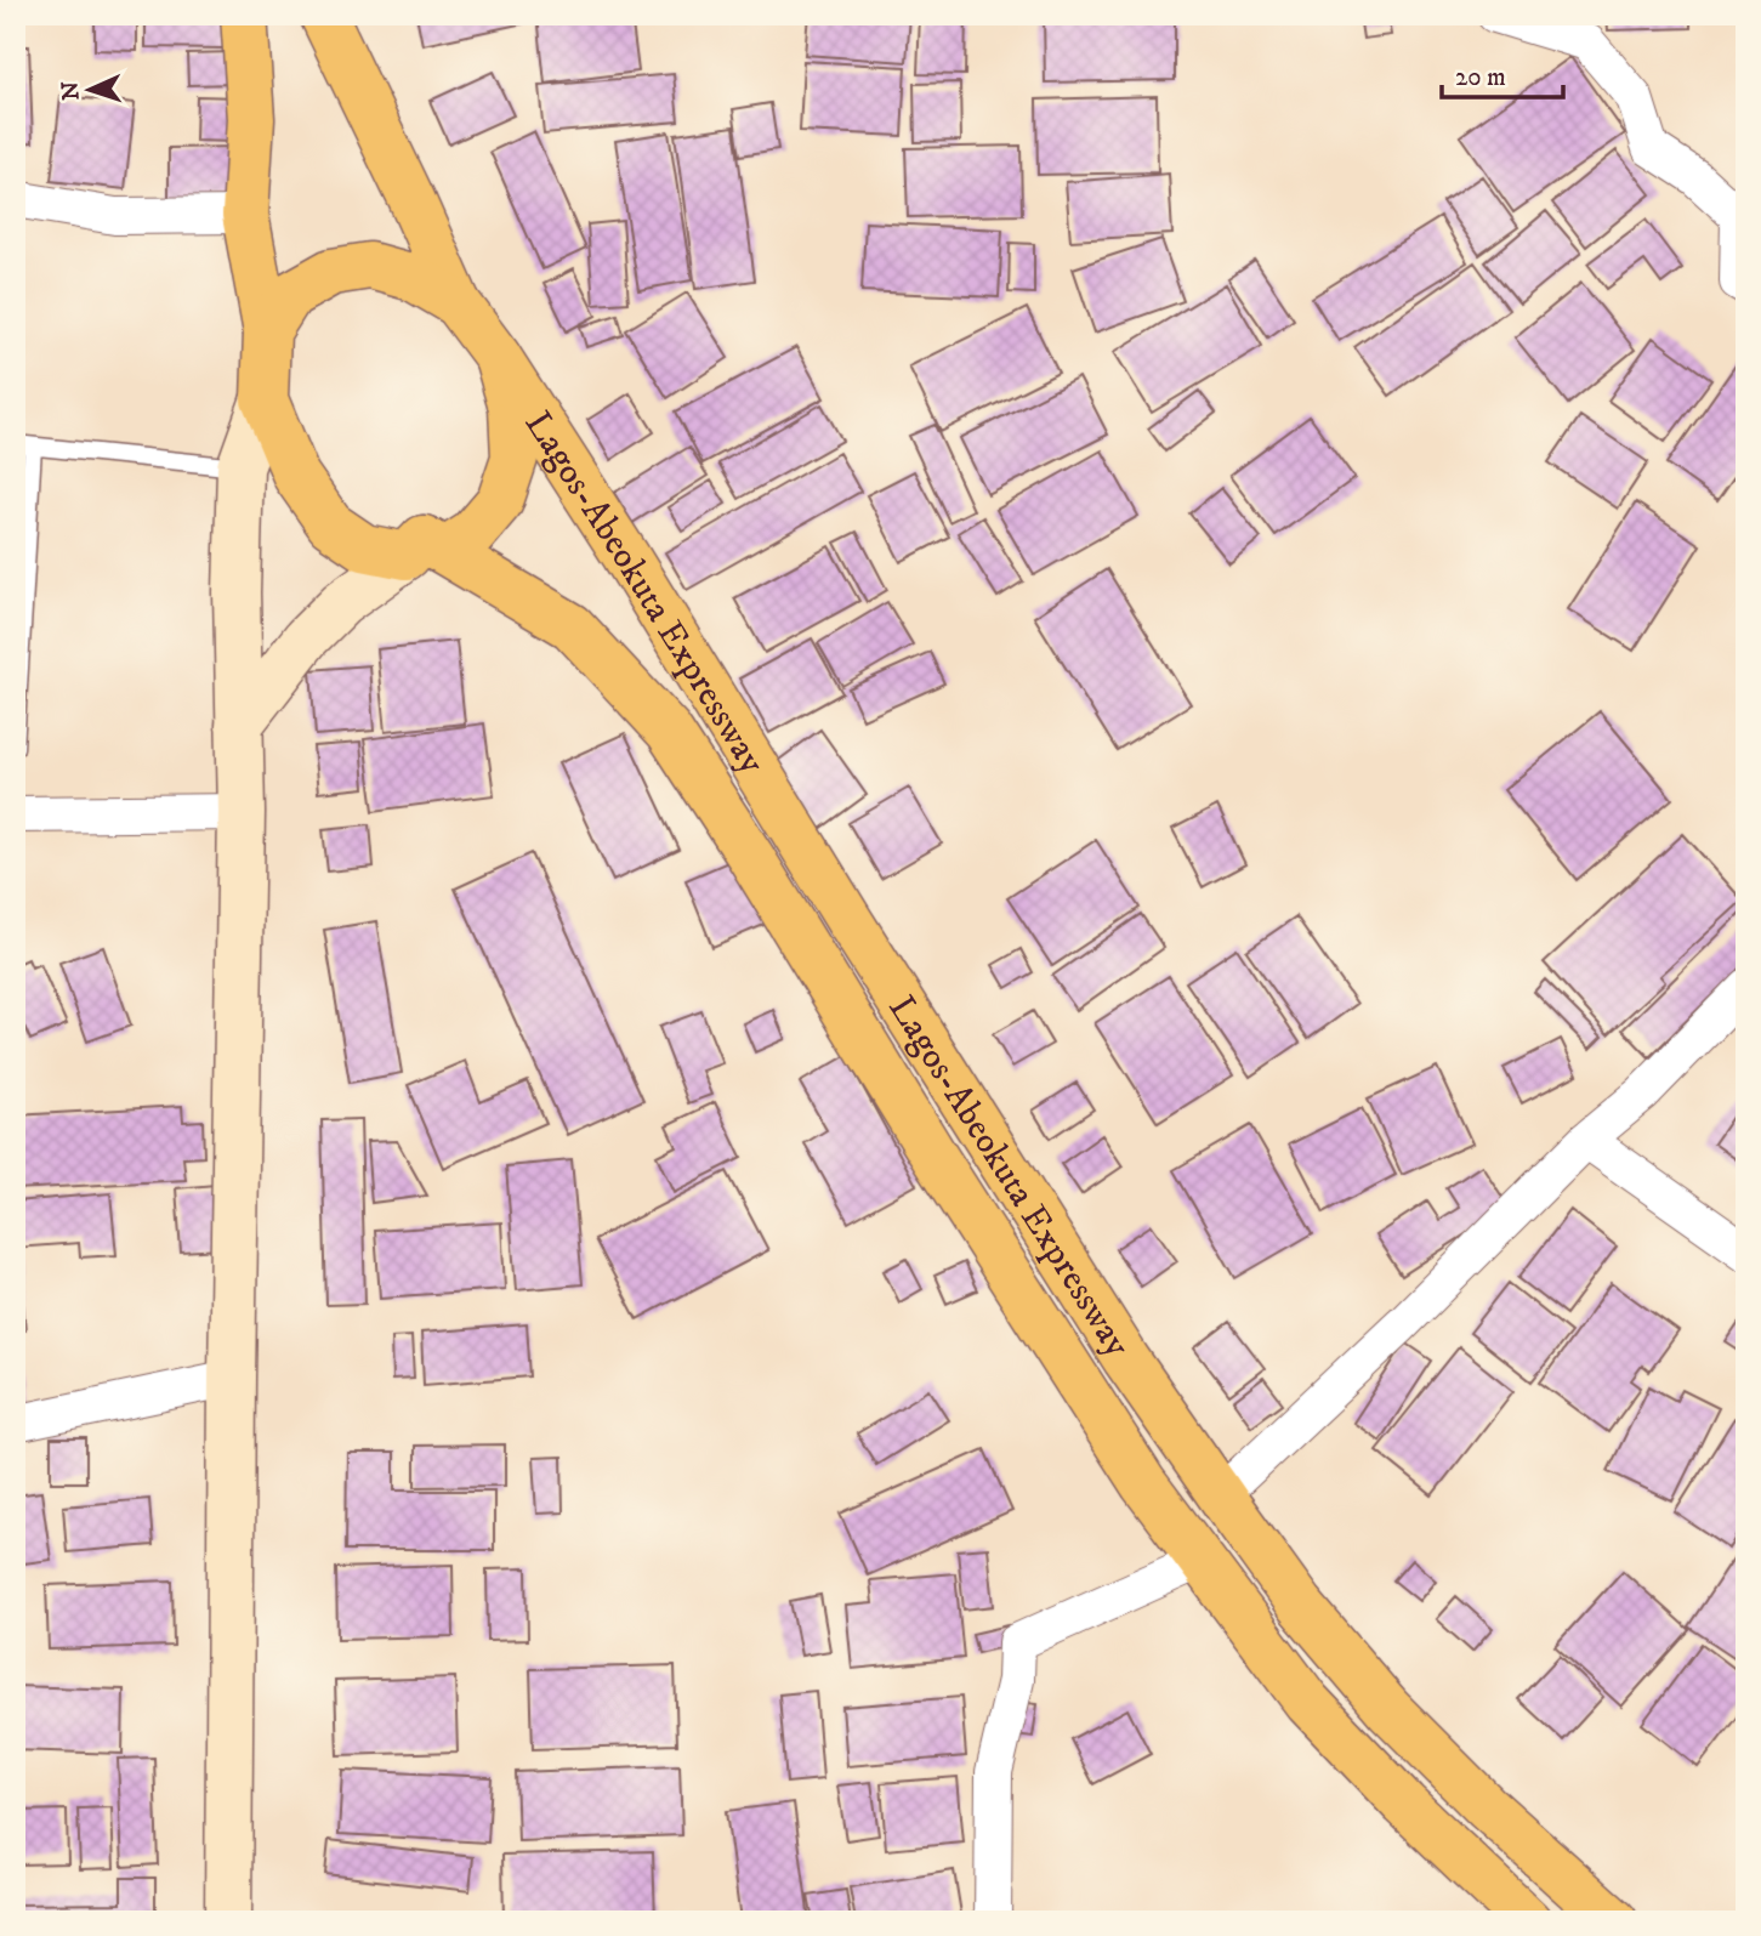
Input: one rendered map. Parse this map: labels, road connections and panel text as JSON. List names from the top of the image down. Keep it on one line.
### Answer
{"streets":{"highway":["Lagos-Abeokuta Expressway"]},"scale_bar":"20 m","north":"left"}
